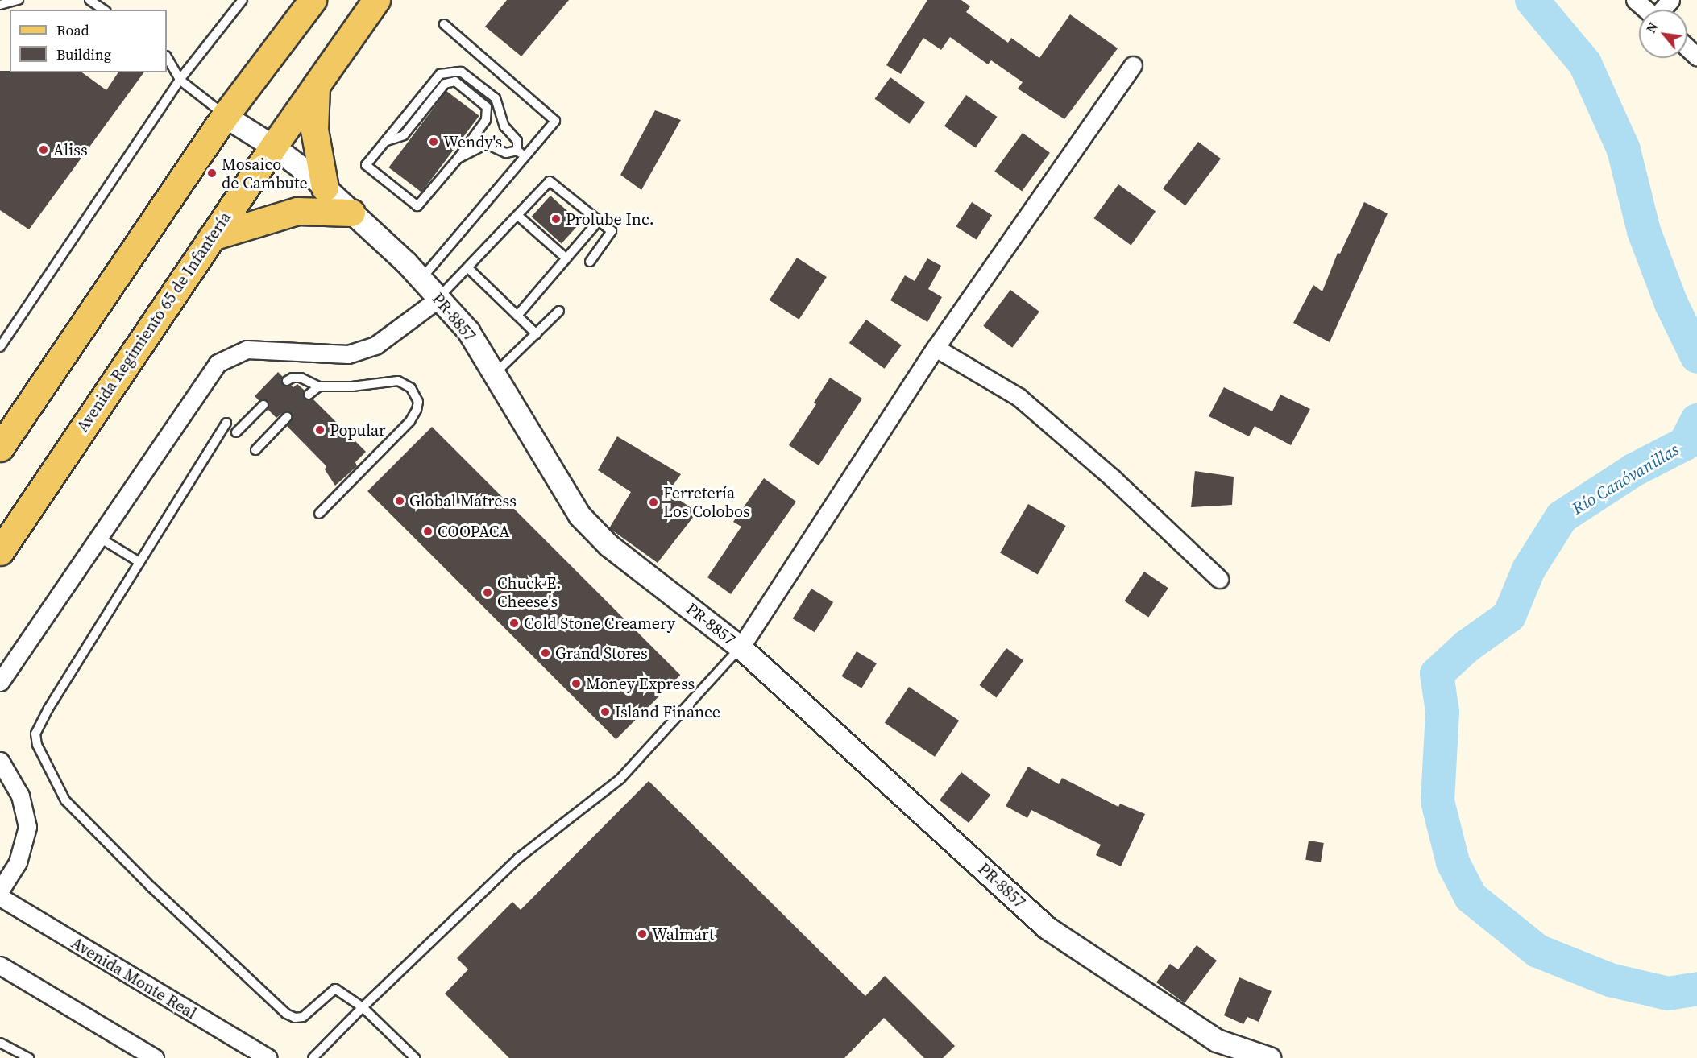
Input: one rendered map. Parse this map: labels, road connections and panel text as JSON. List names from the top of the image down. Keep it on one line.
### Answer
{"streets":{"main road":["Avenida Regimiento 65 de Infantería"],"street":["PR-8857","Avenida Monte Real"]},"crossings":[["PR-8857","Avenida Regimiento 65 de Infantería"]],"water":["Río Canóvanillas"],"places":["Wendy's","Aliss","Mosaico de Cambute","Prolube Inc.","Popular","Global Matress","Ferretería Los Colobos","COOPACA","Chuck E. Cheese's","Cold Stone Creamery","Grand Stores","Money Express","Island Finance","Walmart"],"legend":["Road","Building"],"north":"top left"}
